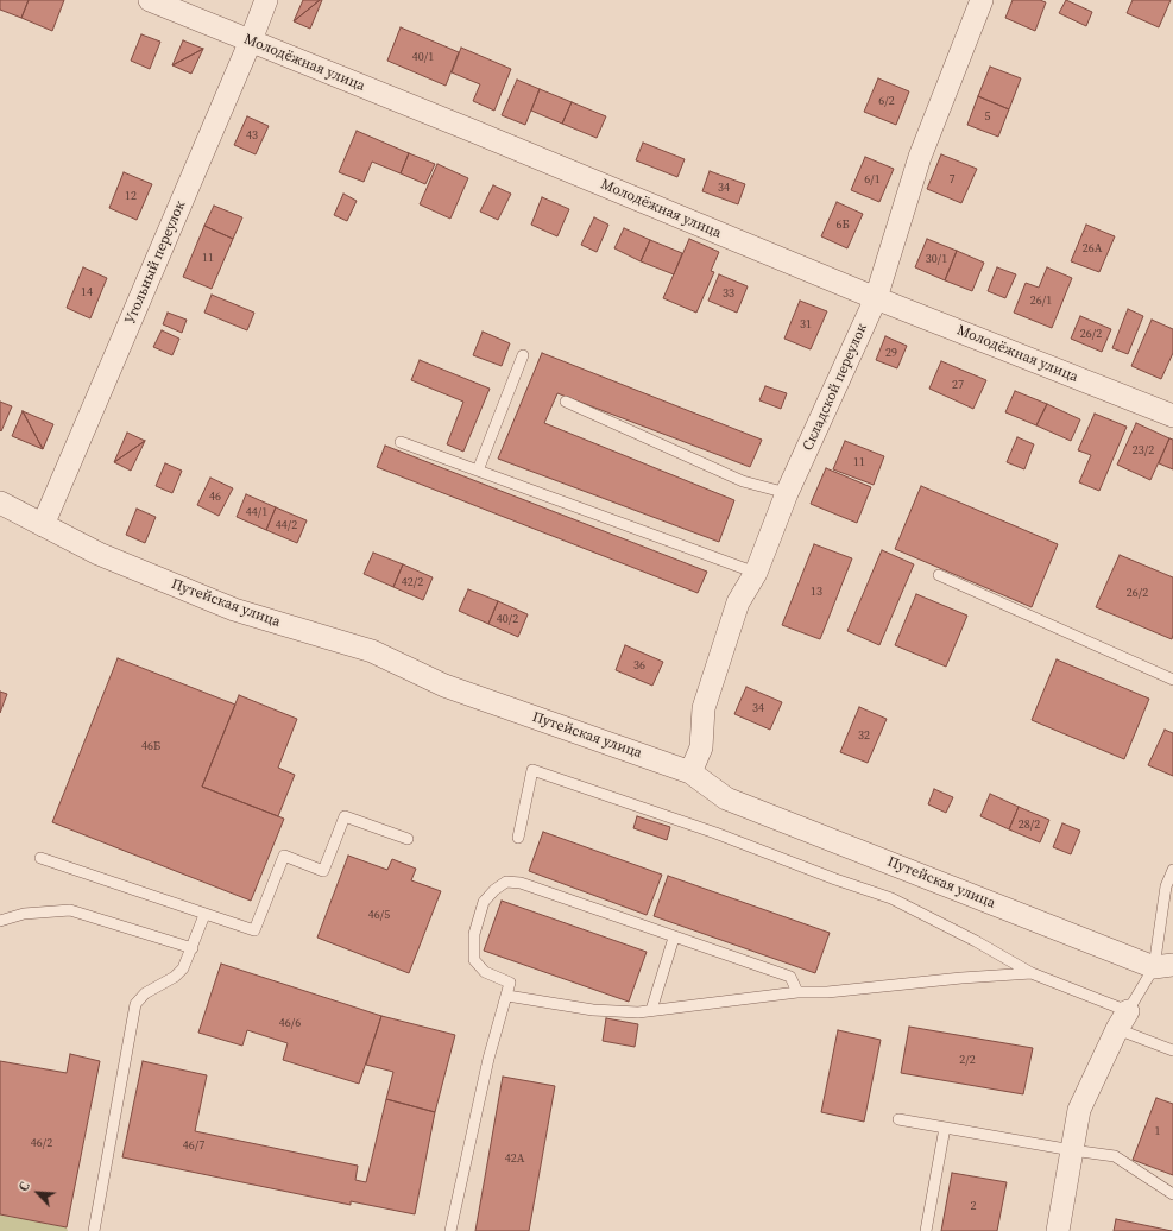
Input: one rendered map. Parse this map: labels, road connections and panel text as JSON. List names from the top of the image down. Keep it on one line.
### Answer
{"streets":{"street":["Молодёжная улица","Угольный переулок","Складской переулок","Путейская улица"]},"crossings":[["Молодёжная улица","Угольный переулок"],["Молодёжная улица","Складской переулок"],["Угольный переулок","Путейская улица"],["Складской переулок","Путейская улица"]],"house_numbers":["40/1","6/2","5","43","6/1","7","34","12","6Б","26А","11","30/1","14","33","26/1","31","26/2","29","27","23/2","11","46","44/1","44/2","42/2","13","26/2","40/2","36","34","32","46Б","28/2","46/5","46/6","2/2","1","46/2","46/7","42А","2"],"north":"top left"}
